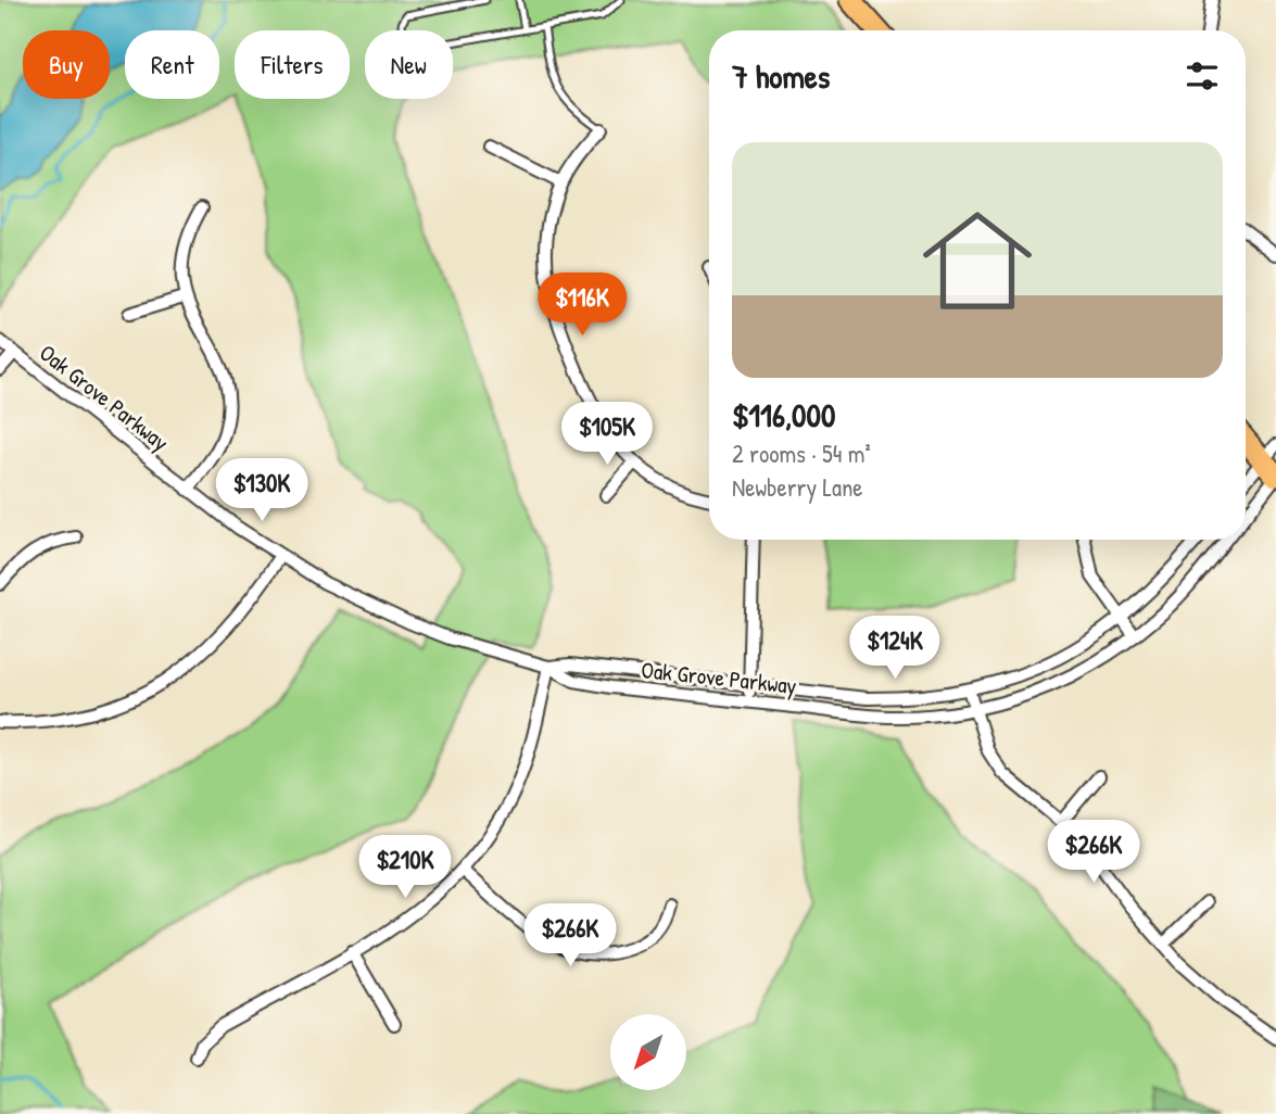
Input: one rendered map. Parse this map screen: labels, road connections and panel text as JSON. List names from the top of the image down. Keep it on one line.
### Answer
{"streets":{"street":["Oak Grove Parkway"]},"north":"bottom left","page":{"chip":["Buy","Rent","Filters","New"],"heading":"7 homes","list":[{"name":"$116,000","note":"2 rooms · 54 m² · Newberry Lane"}],"price":["$116K","$105K","$130K","$124K","$266K","$210K","$266K"]}}
